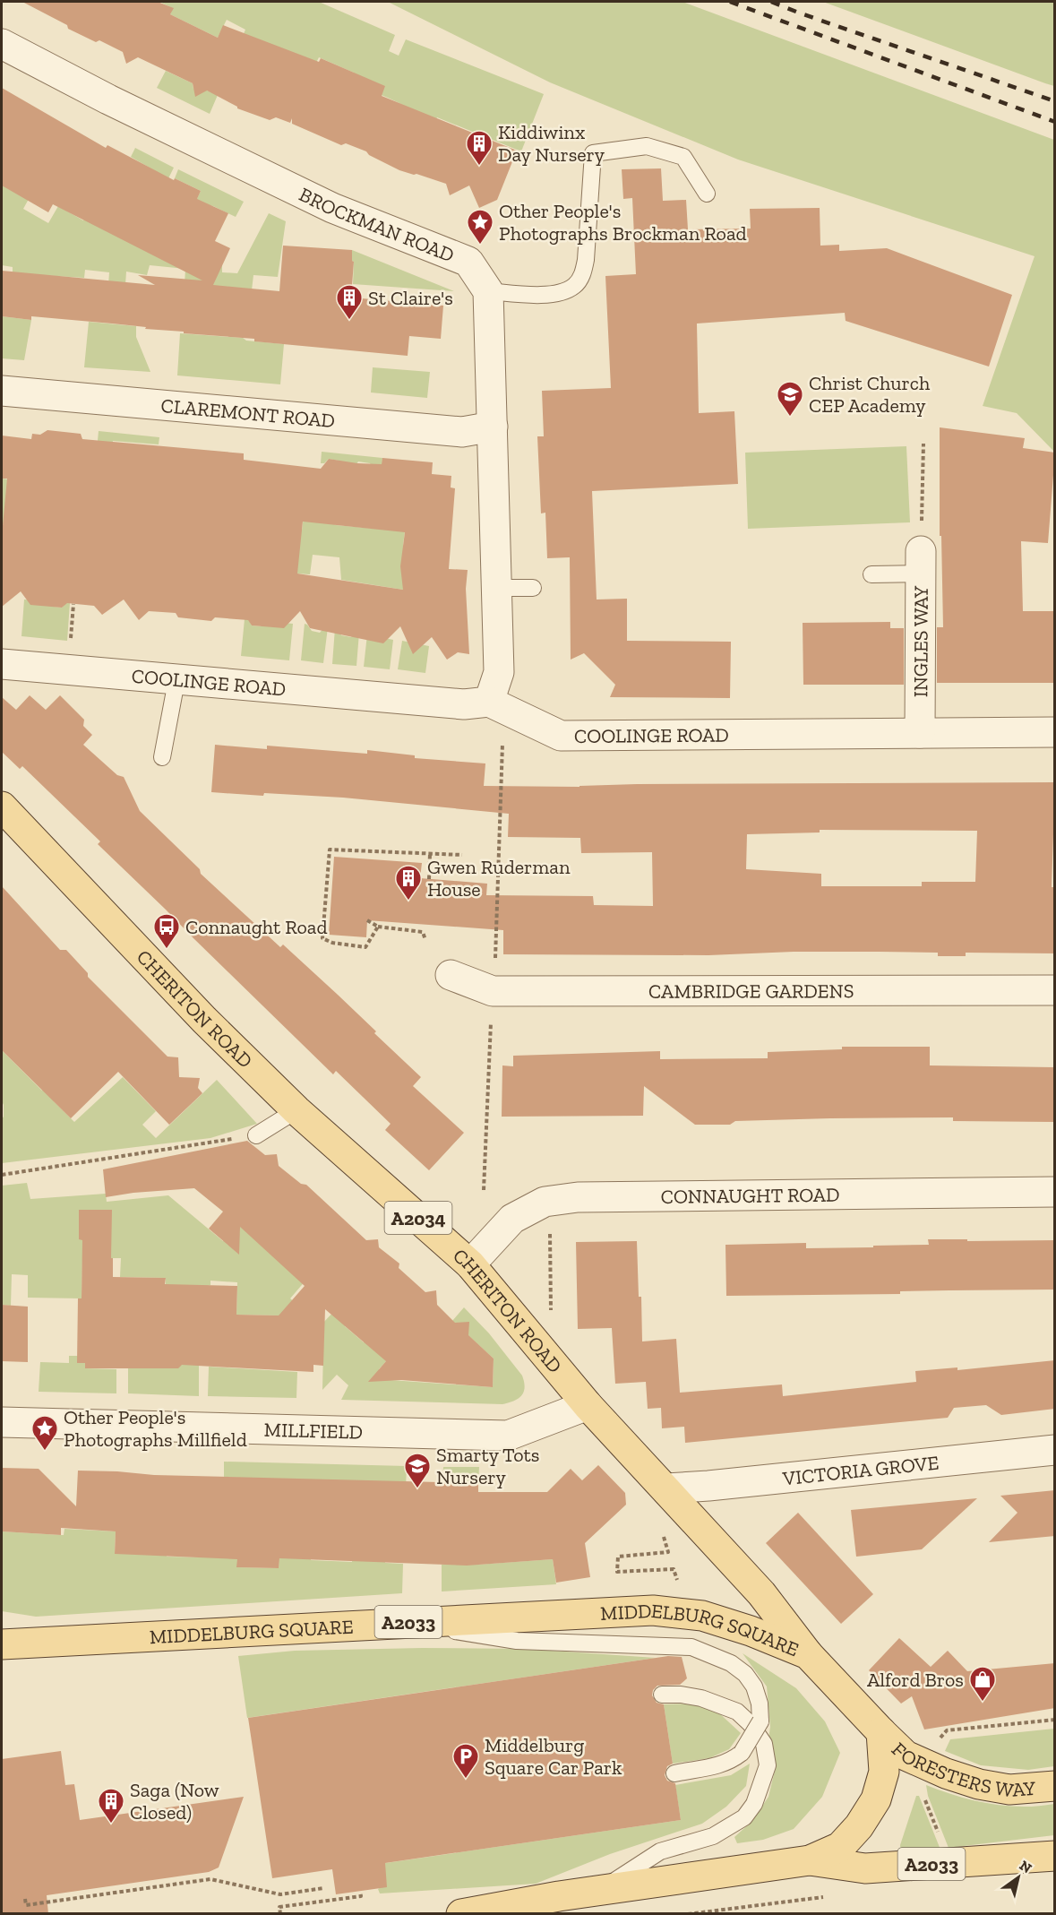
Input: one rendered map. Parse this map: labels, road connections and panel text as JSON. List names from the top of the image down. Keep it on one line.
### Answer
{"streets":{"main road":["CHERITON ROAD","A2034","A2033","MIDDELBURG SQUARE","FORESTERS WAY"],"street":["BROCKMAN ROAD","CLAREMONT ROAD","INGLES WAY","COOLINGE ROAD","CAMBRIDGE GARDENS","CONNAUGHT ROAD","MILLFIELD","VICTORIA GROVE"]},"crossings":[["INGLES WAY","COOLINGE ROAD"],["CHERITON ROAD","CONNAUGHT ROAD"],["CHERITON ROAD","MILLFIELD"],["CHERITON ROAD","VICTORIA GROVE"],["CHERITON ROAD","MIDDELBURG SQUARE"],["A2033","MIDDELBURG SQUARE"],["A2033","FORESTERS WAY"],["MIDDELBURG SQUARE","FORESTERS WAY"]],"places":{"building":["Kiddiwinx Day Nursery","St Claire's","Gwen Ruderman House","Saga (Now Closed)"],"place":["Other People's Photographs Brockman Road","Other People's Photographs Millfield"],"school or university":["Christ Church CEP Academy","Smarty Tots Nursery"],"bus stop":["Connaught Road"],"shop":["Alford Bros"],"parking":["Middelburg Square Car Park"]},"north":"top right"}
